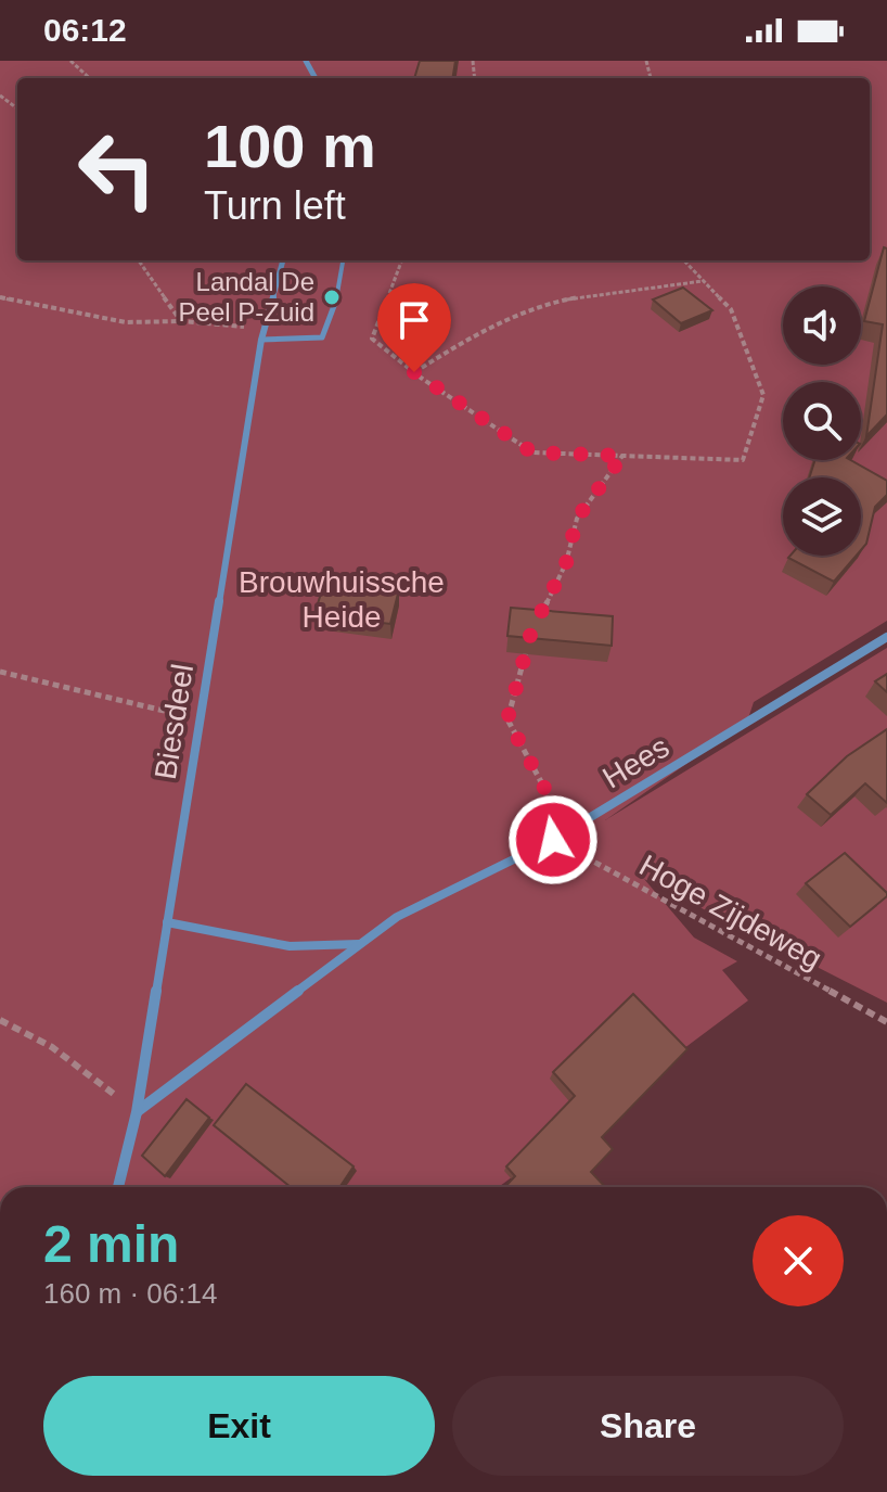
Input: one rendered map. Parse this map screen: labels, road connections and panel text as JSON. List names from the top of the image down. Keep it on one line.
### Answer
{"streets":{"street":["Biesdeel","Hees"],"path":["Hoge Zijdeweg"]},"crossings":[["Biesdeel","Hees"],["Hees","Hoge Zijdeweg"]],"parks":["Brouwhuissche Heide"],"places":["Landal De Peel P-Zuid"],"page":{"status":"06:12","turn":["100 m","Turn left"],"heading":["2 min","160 m · 06:14"],"buttons":["Exit","Share"]}}
